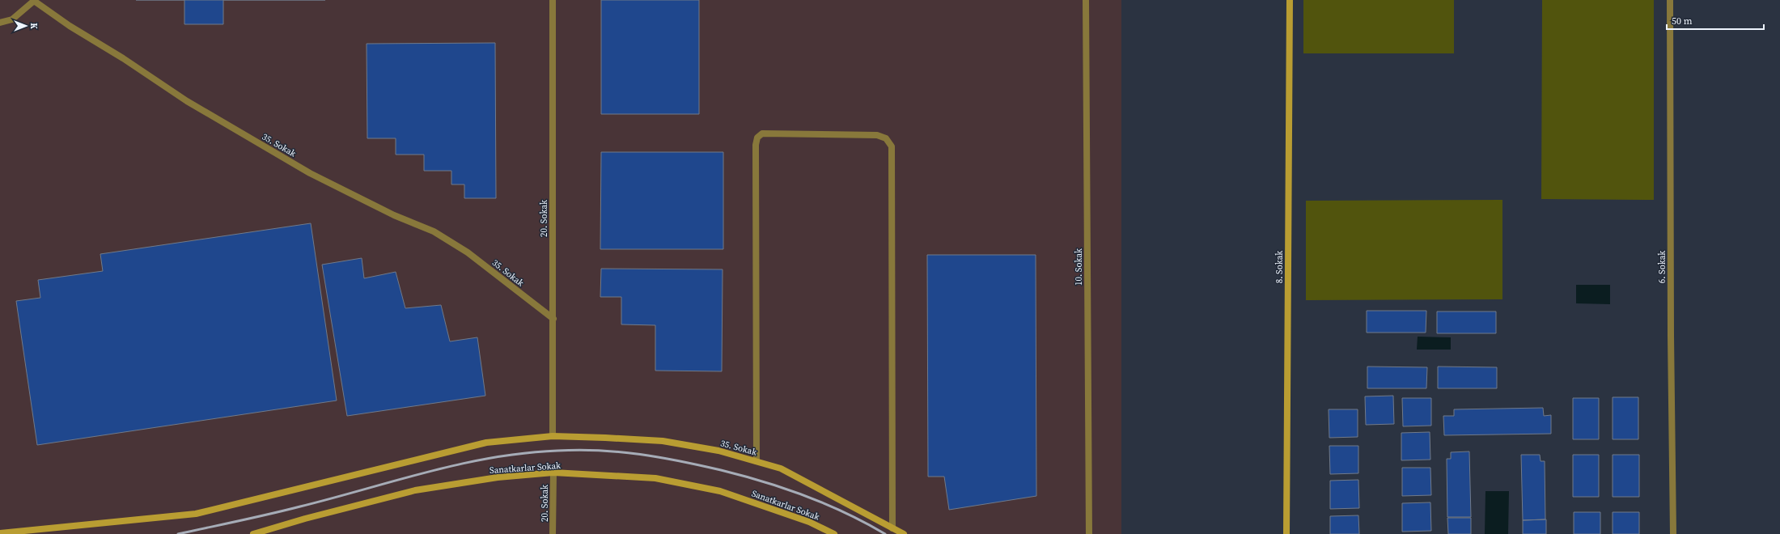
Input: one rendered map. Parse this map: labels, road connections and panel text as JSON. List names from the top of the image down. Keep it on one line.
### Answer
{"streets":{"street":["35. Sokak","20. Sokak","10. Sokak","8. Sokak","6. Sokak","Sanatkarlar Sokak"]},"crossings":[["35. Sokak","20. Sokak"],["20. Sokak","Sanatkarlar Sokak"]],"scale_bar":"50 m","north":"right"}
